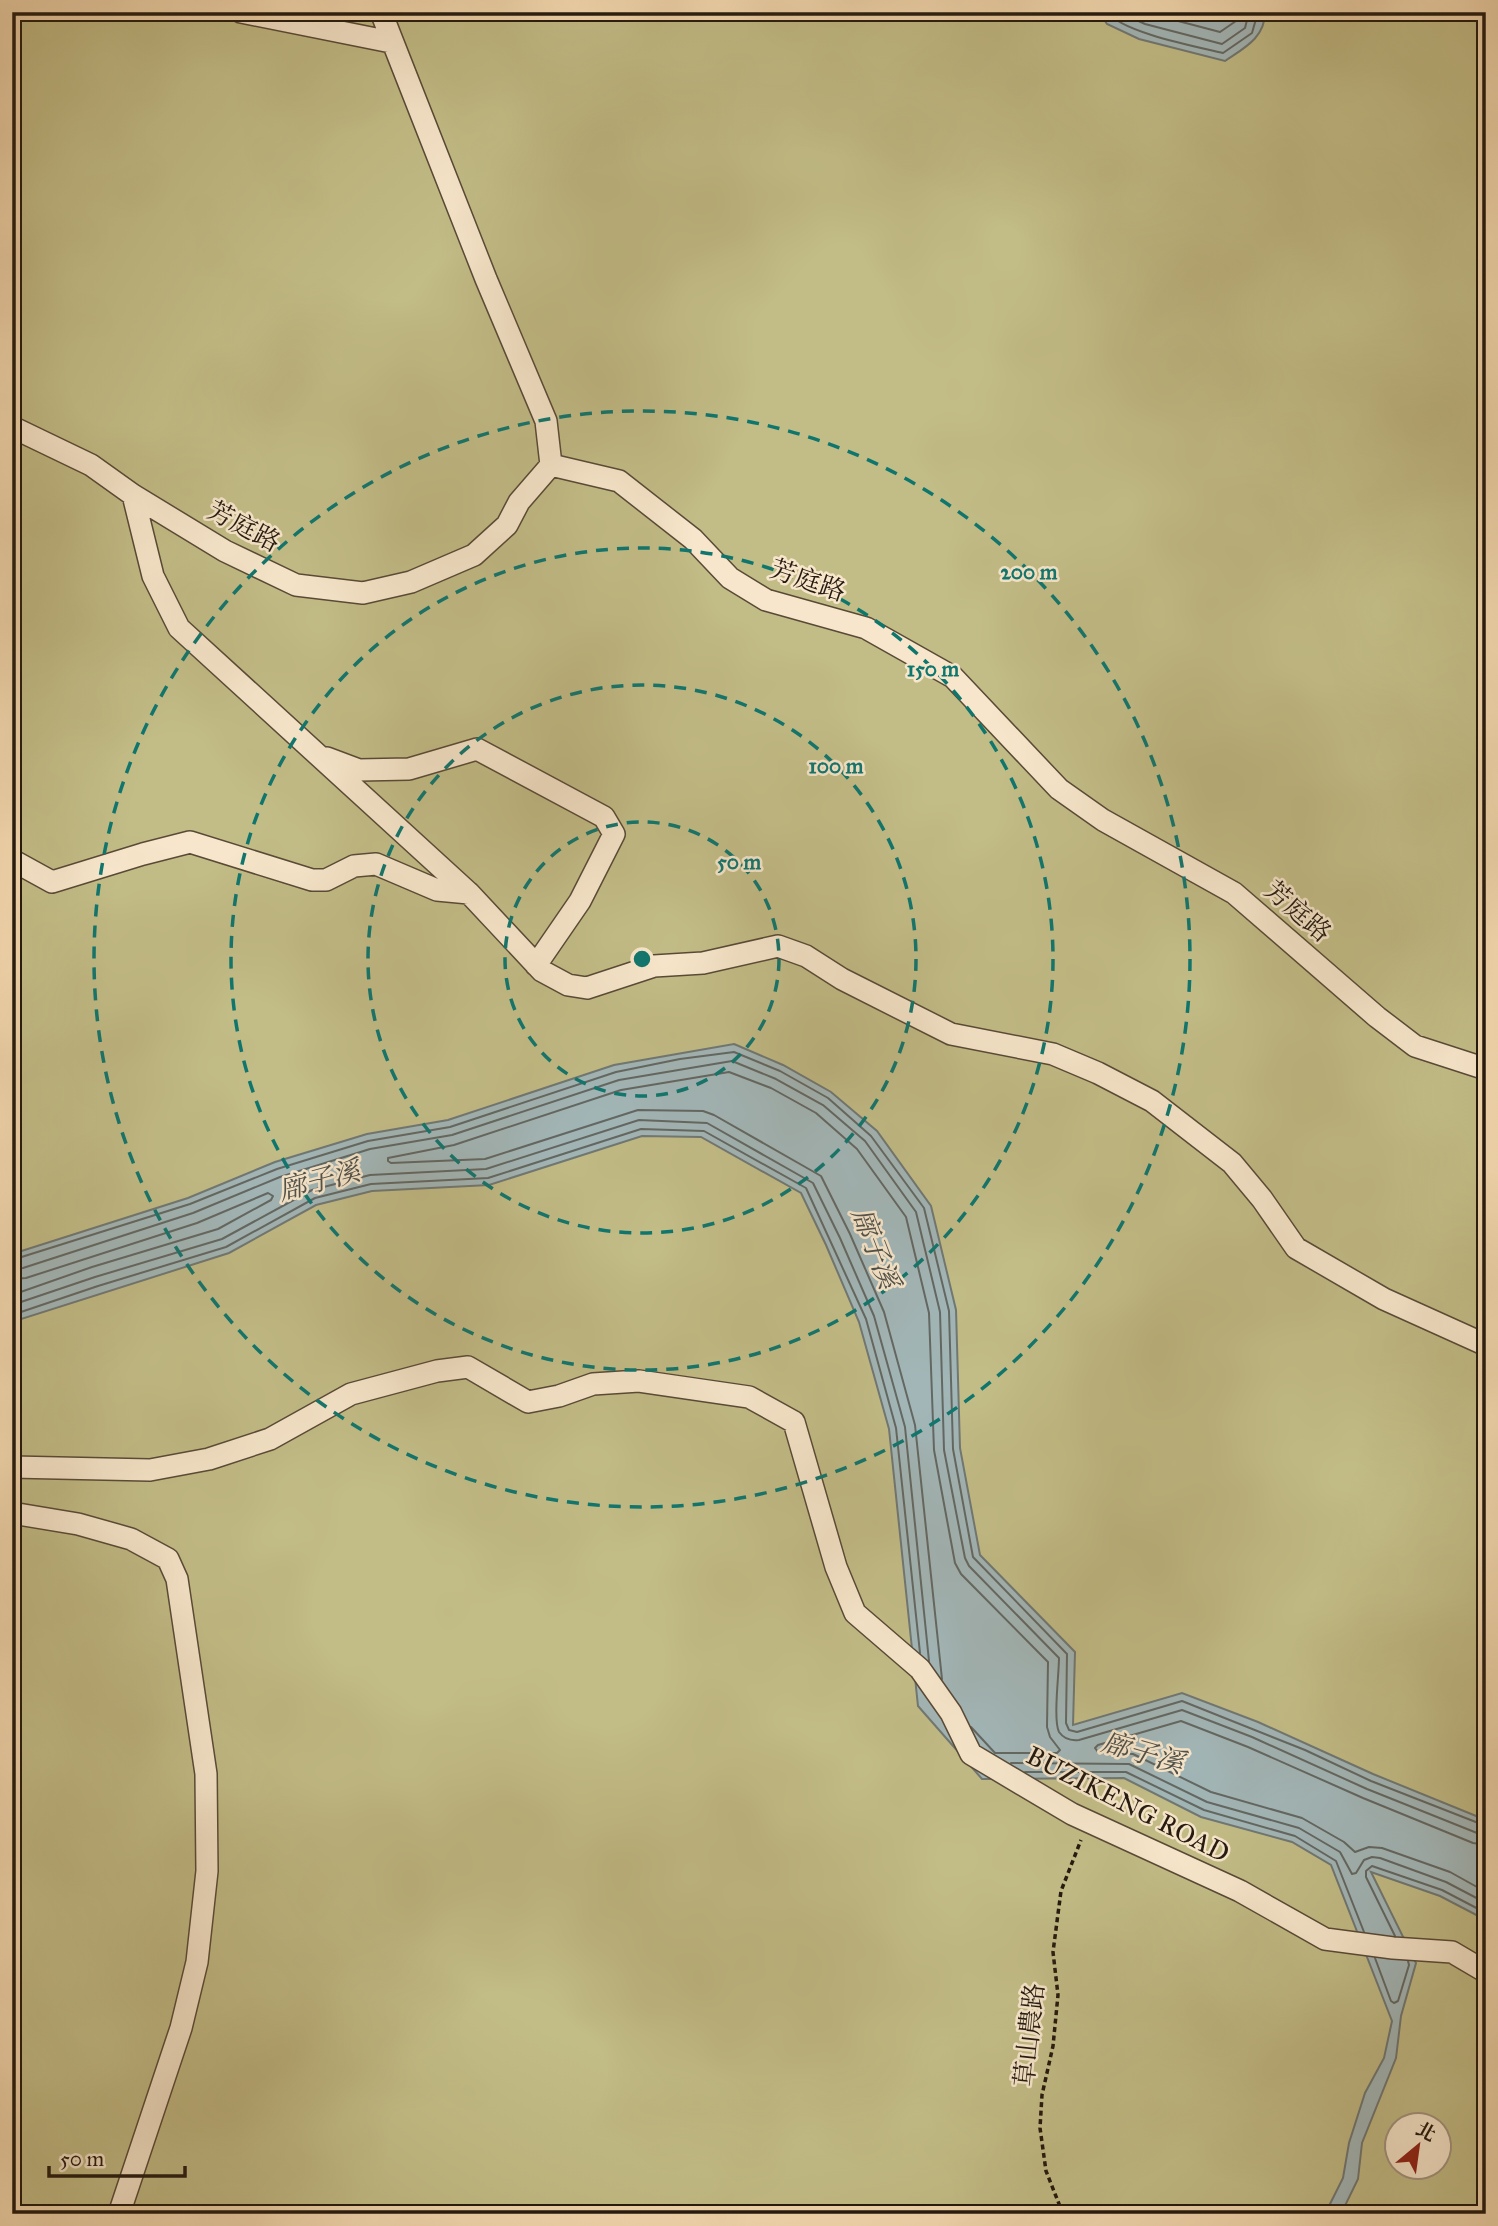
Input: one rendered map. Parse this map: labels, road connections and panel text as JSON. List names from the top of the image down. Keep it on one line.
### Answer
{"streets":{"street":["芳庭路","BUZIKENG ROAD"],"path":["草山農路"]},"crossings":[["BUZIKENG ROAD","草山農路"]],"water":["廍子溪"],"scale_bar":"50 m","north":"top right","rings":["200 m","150 m","100 m","50 m"]}
